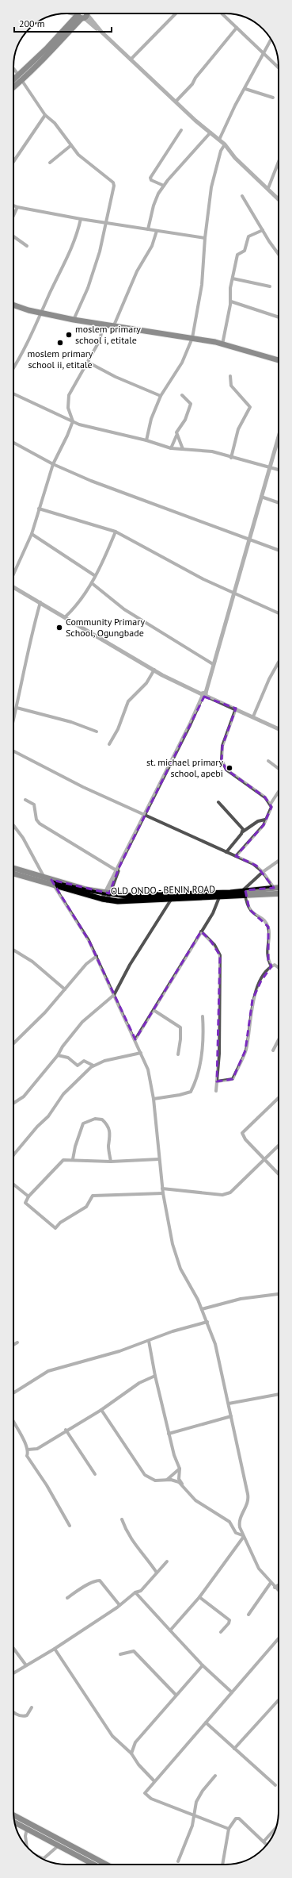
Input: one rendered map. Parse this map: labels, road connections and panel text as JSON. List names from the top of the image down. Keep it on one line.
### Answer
{"streets":{"main road":["OLD ONDO - BENIN ROAD"]},"places":["moslem primary school i, etitale","moslem primary school ii, etitale","Community Primary School, Ogungbade","st. michael primary school, apebi"],"scale_bar":"200 m"}
